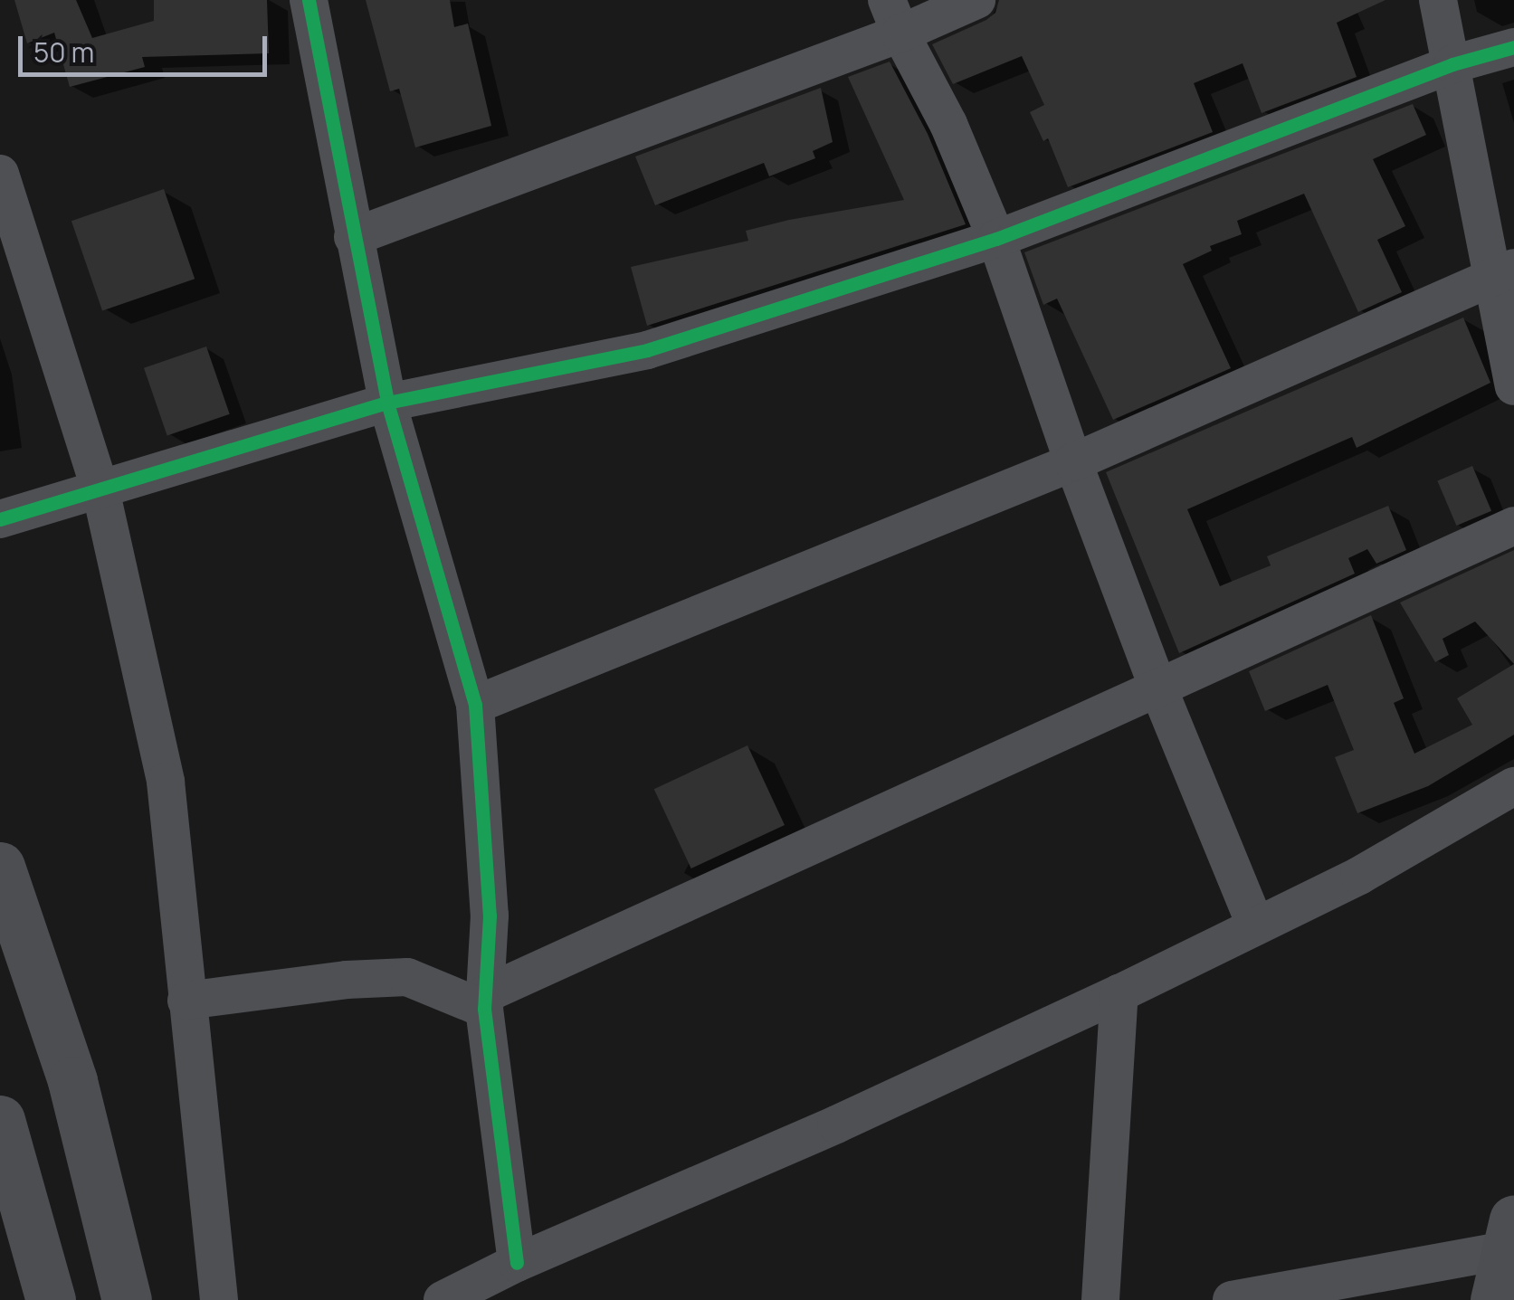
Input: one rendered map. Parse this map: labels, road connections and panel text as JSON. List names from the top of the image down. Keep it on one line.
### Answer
{"scale_bar":"50 m"}
